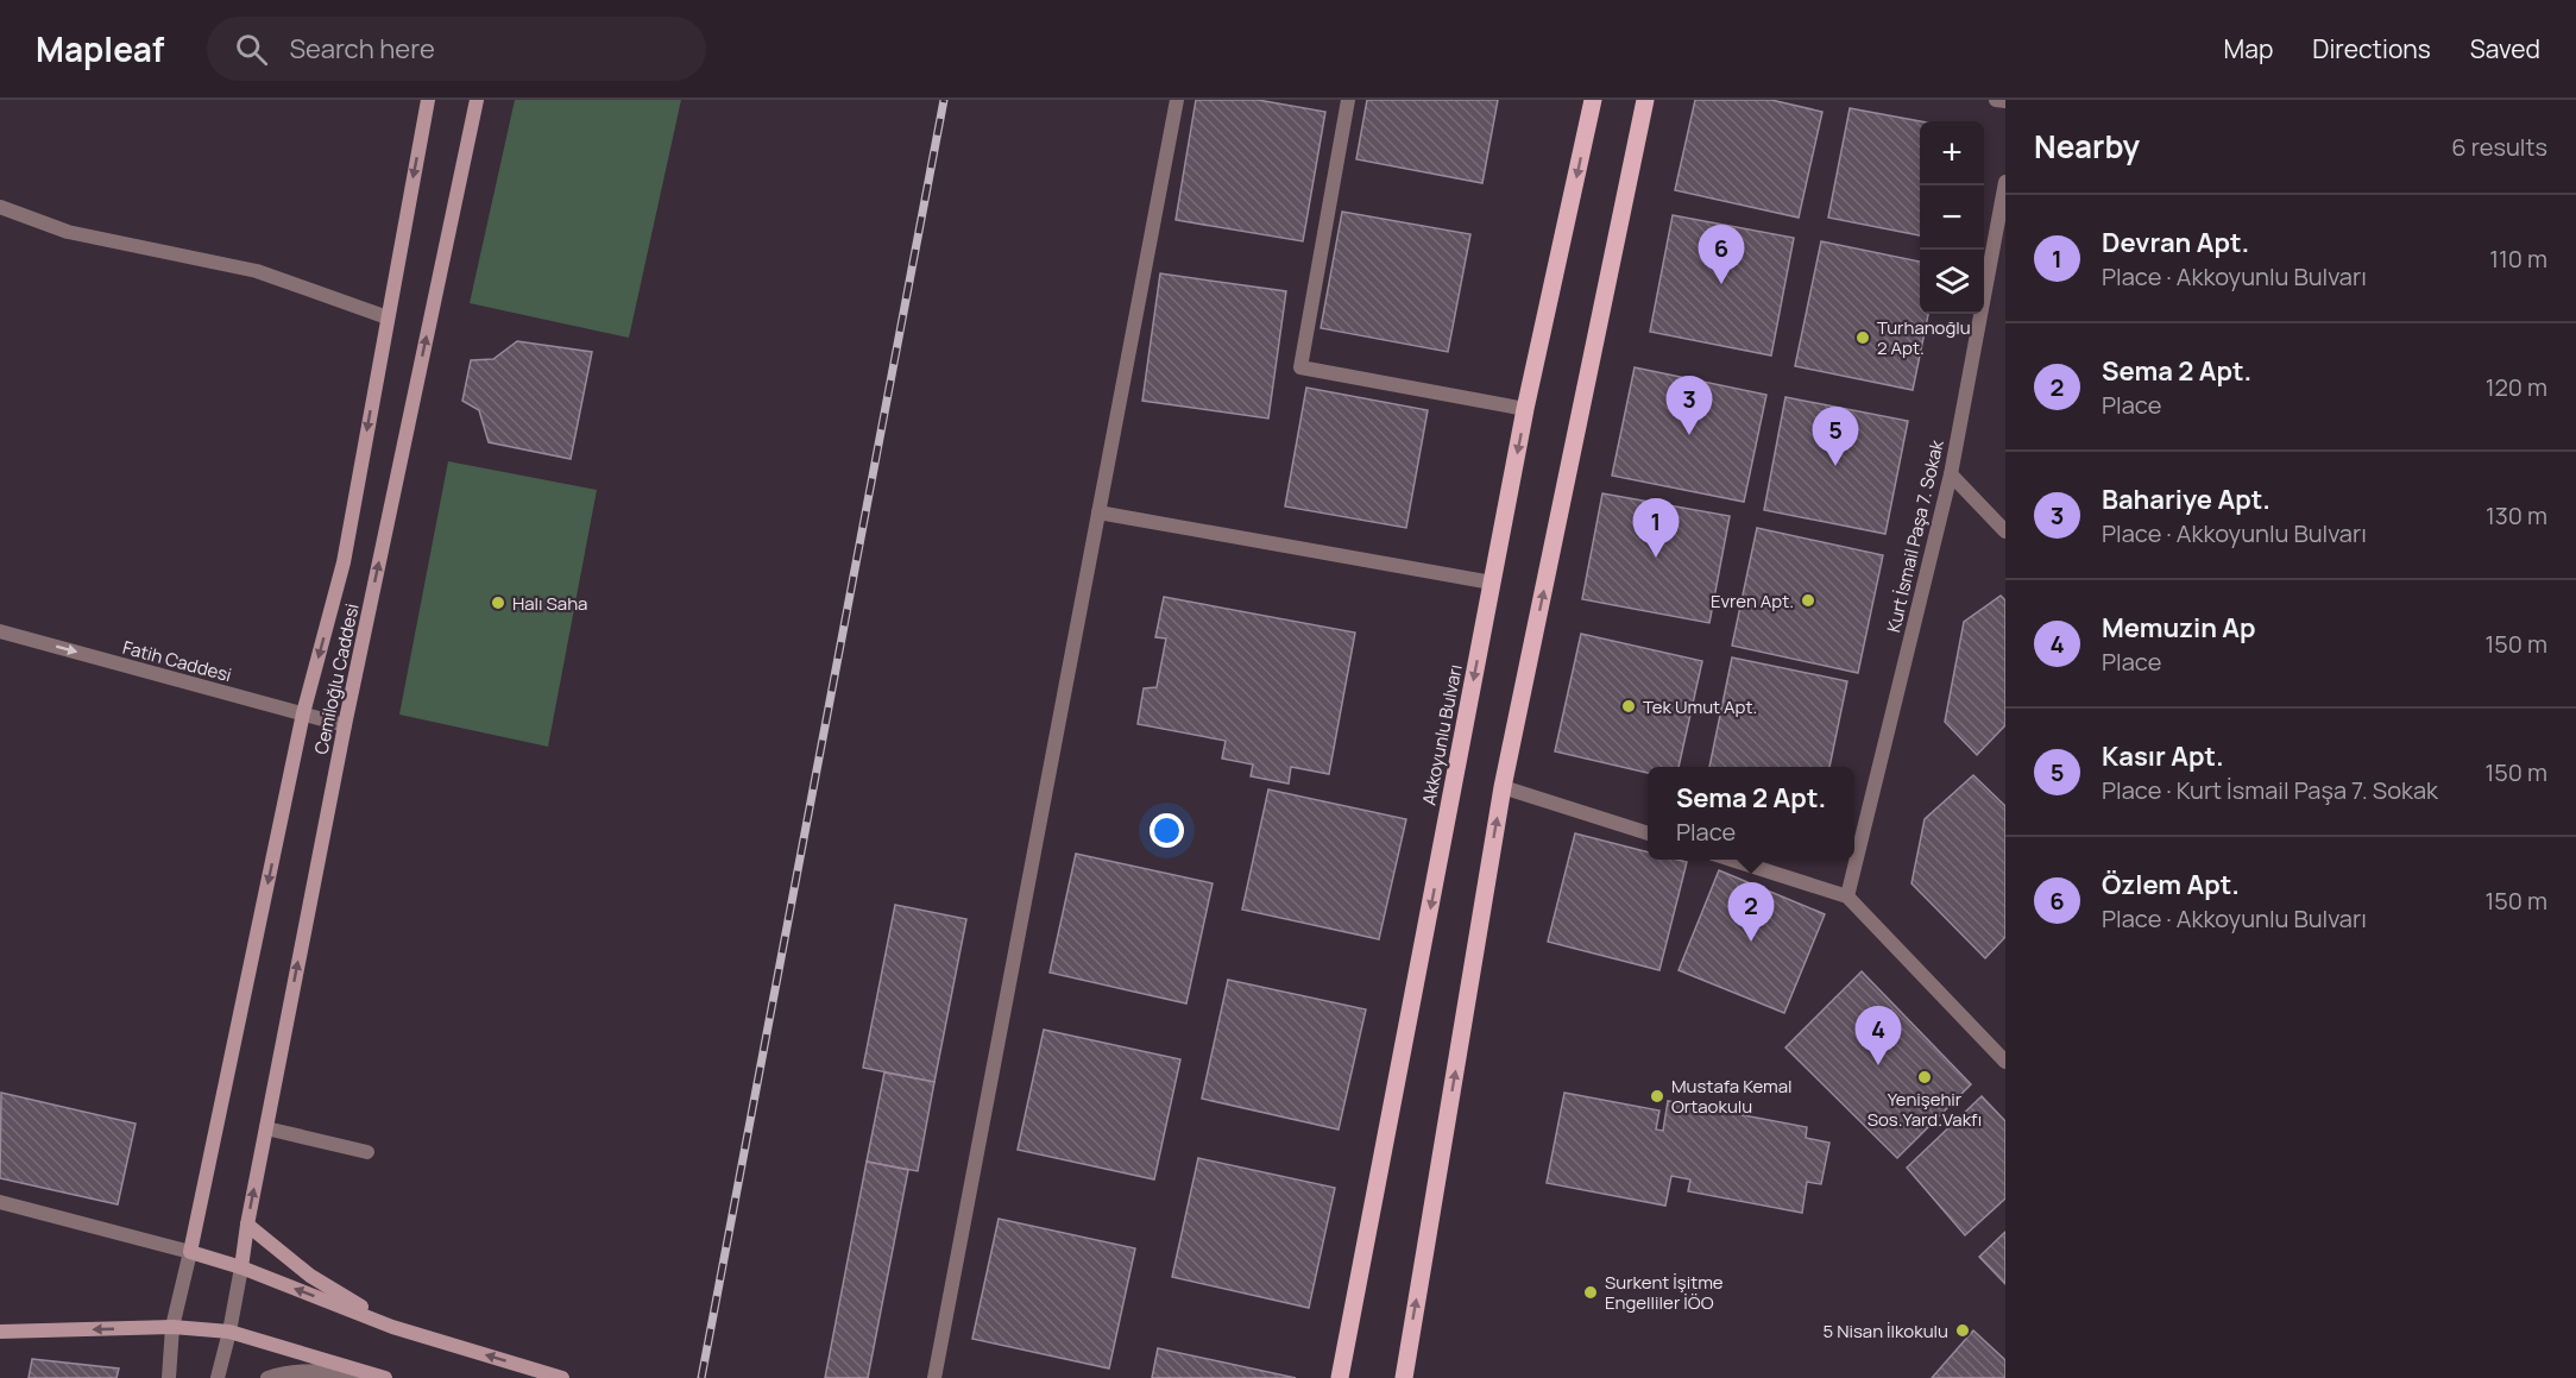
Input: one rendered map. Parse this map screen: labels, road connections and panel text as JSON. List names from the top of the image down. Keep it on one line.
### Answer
{"streets":{"main road":["Cemiloğlu Caddesi","Akkoyunlu Bulvarı"],"street":["Kurt İsmail Paşa 7. Sokak","Fatih Caddesi"]},"crossings":[["Fatih Caddesi","Cemiloğlu Caddesi"]],"one_way":["Fatih Caddesi"],"places":["Turhanoğlu 2 Apt.","Evren Apt.","Halı Saha","Tek Umut Apt.","Yenişehir Sos.Yard.Vakfı","Mustafa Kemal Ortaokulu","Surkent İşitme Engelliler İÖO","5 Nisan İlkokulu"],"page":{"header":"Mapleaf","search":"Search here","nav":["Map","Directions","Saved"],"heading":["Nearby","6 results"],"map_buttons":["+","−"],"list":[{"mark":"1","name":"Devran Apt.","note":"Place · Akkoyunlu Bulvarı","value":"110 m"},{"mark":"2","name":"Sema 2 Apt.","note":"Place","value":"120 m"},{"mark":"3","name":"Bahariye Apt.","note":"Place · Akkoyunlu Bulvarı","value":"130 m"},{"mark":"4","name":"Memuzin Ap","note":"Place","value":"150 m"},{"mark":"5","name":"Kasır Apt.","note":"Place · Kurt İsmail Paşa 7. Sokak","value":"150 m"},{"mark":"6","name":"Özlem Apt.","note":"Place · Akkoyunlu Bulvarı","value":"150 m"}],"pins":["6","3","5","1","2","4"],"popup":["Sema 2 Apt.","Place"]}}
